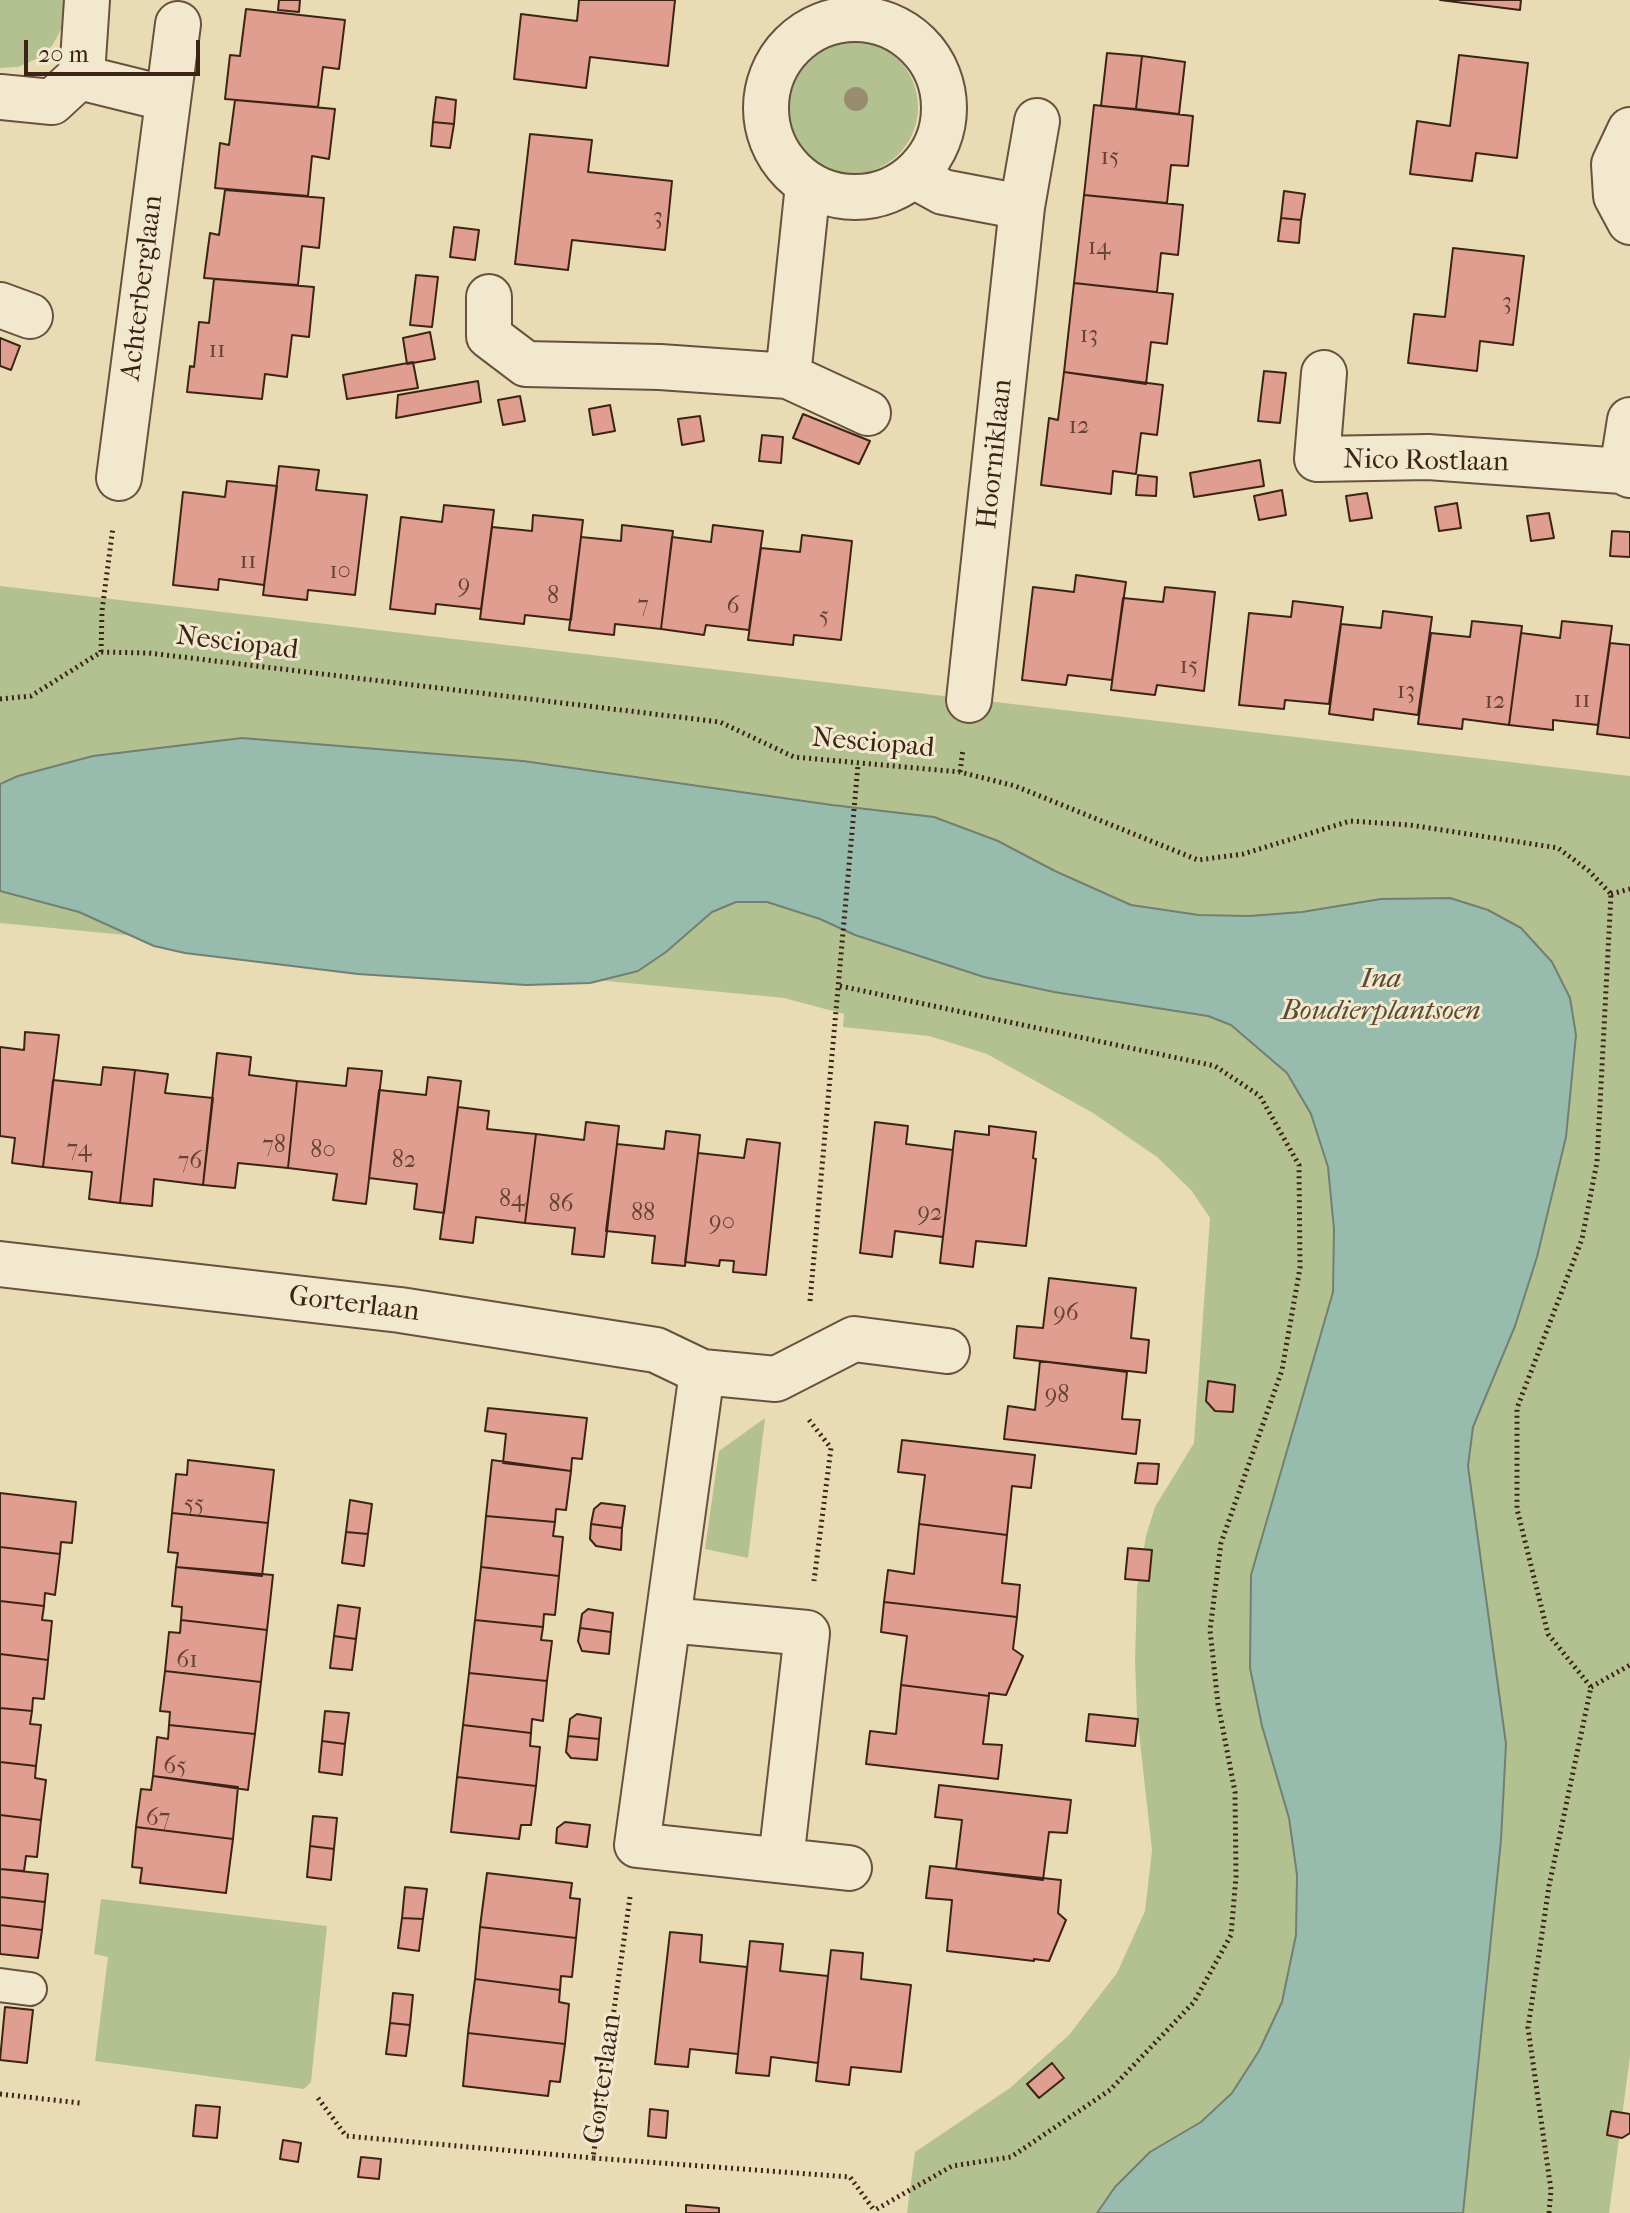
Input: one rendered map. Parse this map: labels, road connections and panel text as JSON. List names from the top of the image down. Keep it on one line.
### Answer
{"streets":{"street":["Achterberglaan","Hoorniklaan","Nico Rostlaan","Gorterlaan"],"path":["Nesciopad"]},"parks":["Ina Boudierplantsoen"],"house_numbers":["15","3","14","3","13","11","12","11","10","9","8","7","6","5","15","13","11","12","78","74","80","82","76","84","86","88","92","90","96","98","55","61","65","67"],"scale_bar":"20 m"}
